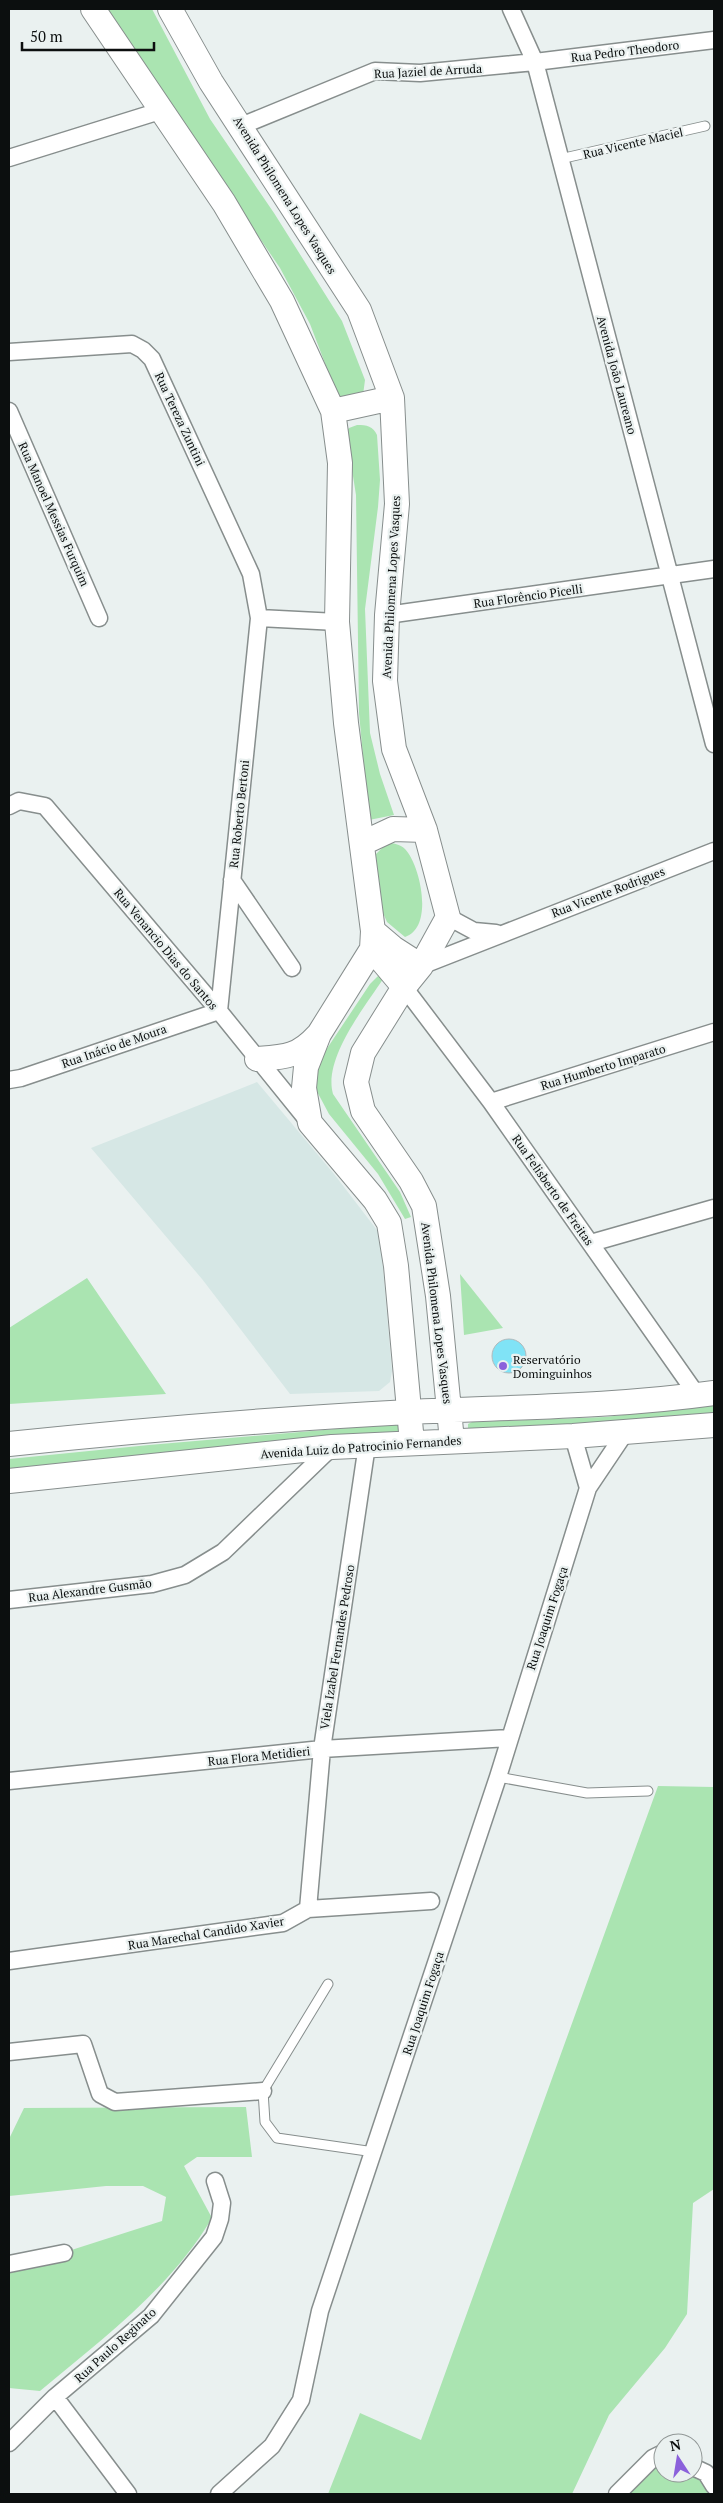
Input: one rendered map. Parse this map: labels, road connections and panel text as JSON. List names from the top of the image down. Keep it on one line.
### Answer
{"streets":{"street":["Rua Pedro Theodoro","Rua Jaziel de Arruda","Avenida Philomena Lopes Vasques","Avenida João Laureano","Rua Tereza Zuntini","Rua Manoel Messias Furquim","Rua Florêncio Picelli","Rua Roberto Bertoni","Rua Vicente Rodrigues","Rua Venancio Dias do Santos","Rua Inácio de Moura","Rua Humberto Imparato","Rua Felisberto de Freitas","Avenida Luiz do Patrocinio Fernandes","Rua Alexandre Gusmão","Rua Joaquim Fogaça","Viela Izabel Fernandes Pedroso","Rua Flora Metidieri","Rua Marechal Candido Xavier","Rua Paulo Reginato"],"lane":["Rua Vicente Maciel"]},"crossings":[["Rua Pedro Theodoro","Rua Jaziel de Arruda"],["Rua Pedro Theodoro","Avenida João Laureano"],["Rua Jaziel de Arruda","Avenida Philomena Lopes Vasques"],["Rua Jaziel de Arruda","Avenida João Laureano"],["Rua Vicente Maciel","Avenida João Laureano"],["Avenida Philomena Lopes Vasques","Rua Florêncio Picelli"],["Avenida Philomena Lopes Vasques","Rua Vicente Rodrigues"],["Avenida Philomena Lopes Vasques","Rua Felisberto de Freitas"],["Avenida Philomena Lopes Vasques","Avenida Luiz do Patrocinio Fernandes"],["Avenida João Laureano","Rua Florêncio Picelli"],["Rua Tereza Zuntini","Rua Roberto Bertoni"],["Rua Roberto Bertoni","Rua Venancio Dias do Santos"],["Rua Roberto Bertoni","Rua Inácio de Moura"],["Rua Venancio Dias do Santos","Rua Inácio de Moura"],["Rua Humberto Imparato","Rua Felisberto de Freitas"],["Avenida Luiz do Patrocinio Fernandes","Rua Alexandre Gusmão"],["Avenida Luiz do Patrocinio Fernandes","Rua Joaquim Fogaça"],["Avenida Luiz do Patrocinio Fernandes","Viela Izabel Fernandes Pedroso"],["Rua Joaquim Fogaça","Rua Flora Metidieri"],["Viela Izabel Fernandes Pedroso","Rua Flora Metidieri"],["Viela Izabel Fernandes Pedroso","Rua Marechal Candido Xavier"]],"places":["Reservatório Dominguinhos"],"scale_bar":"50 m","north":"top"}
